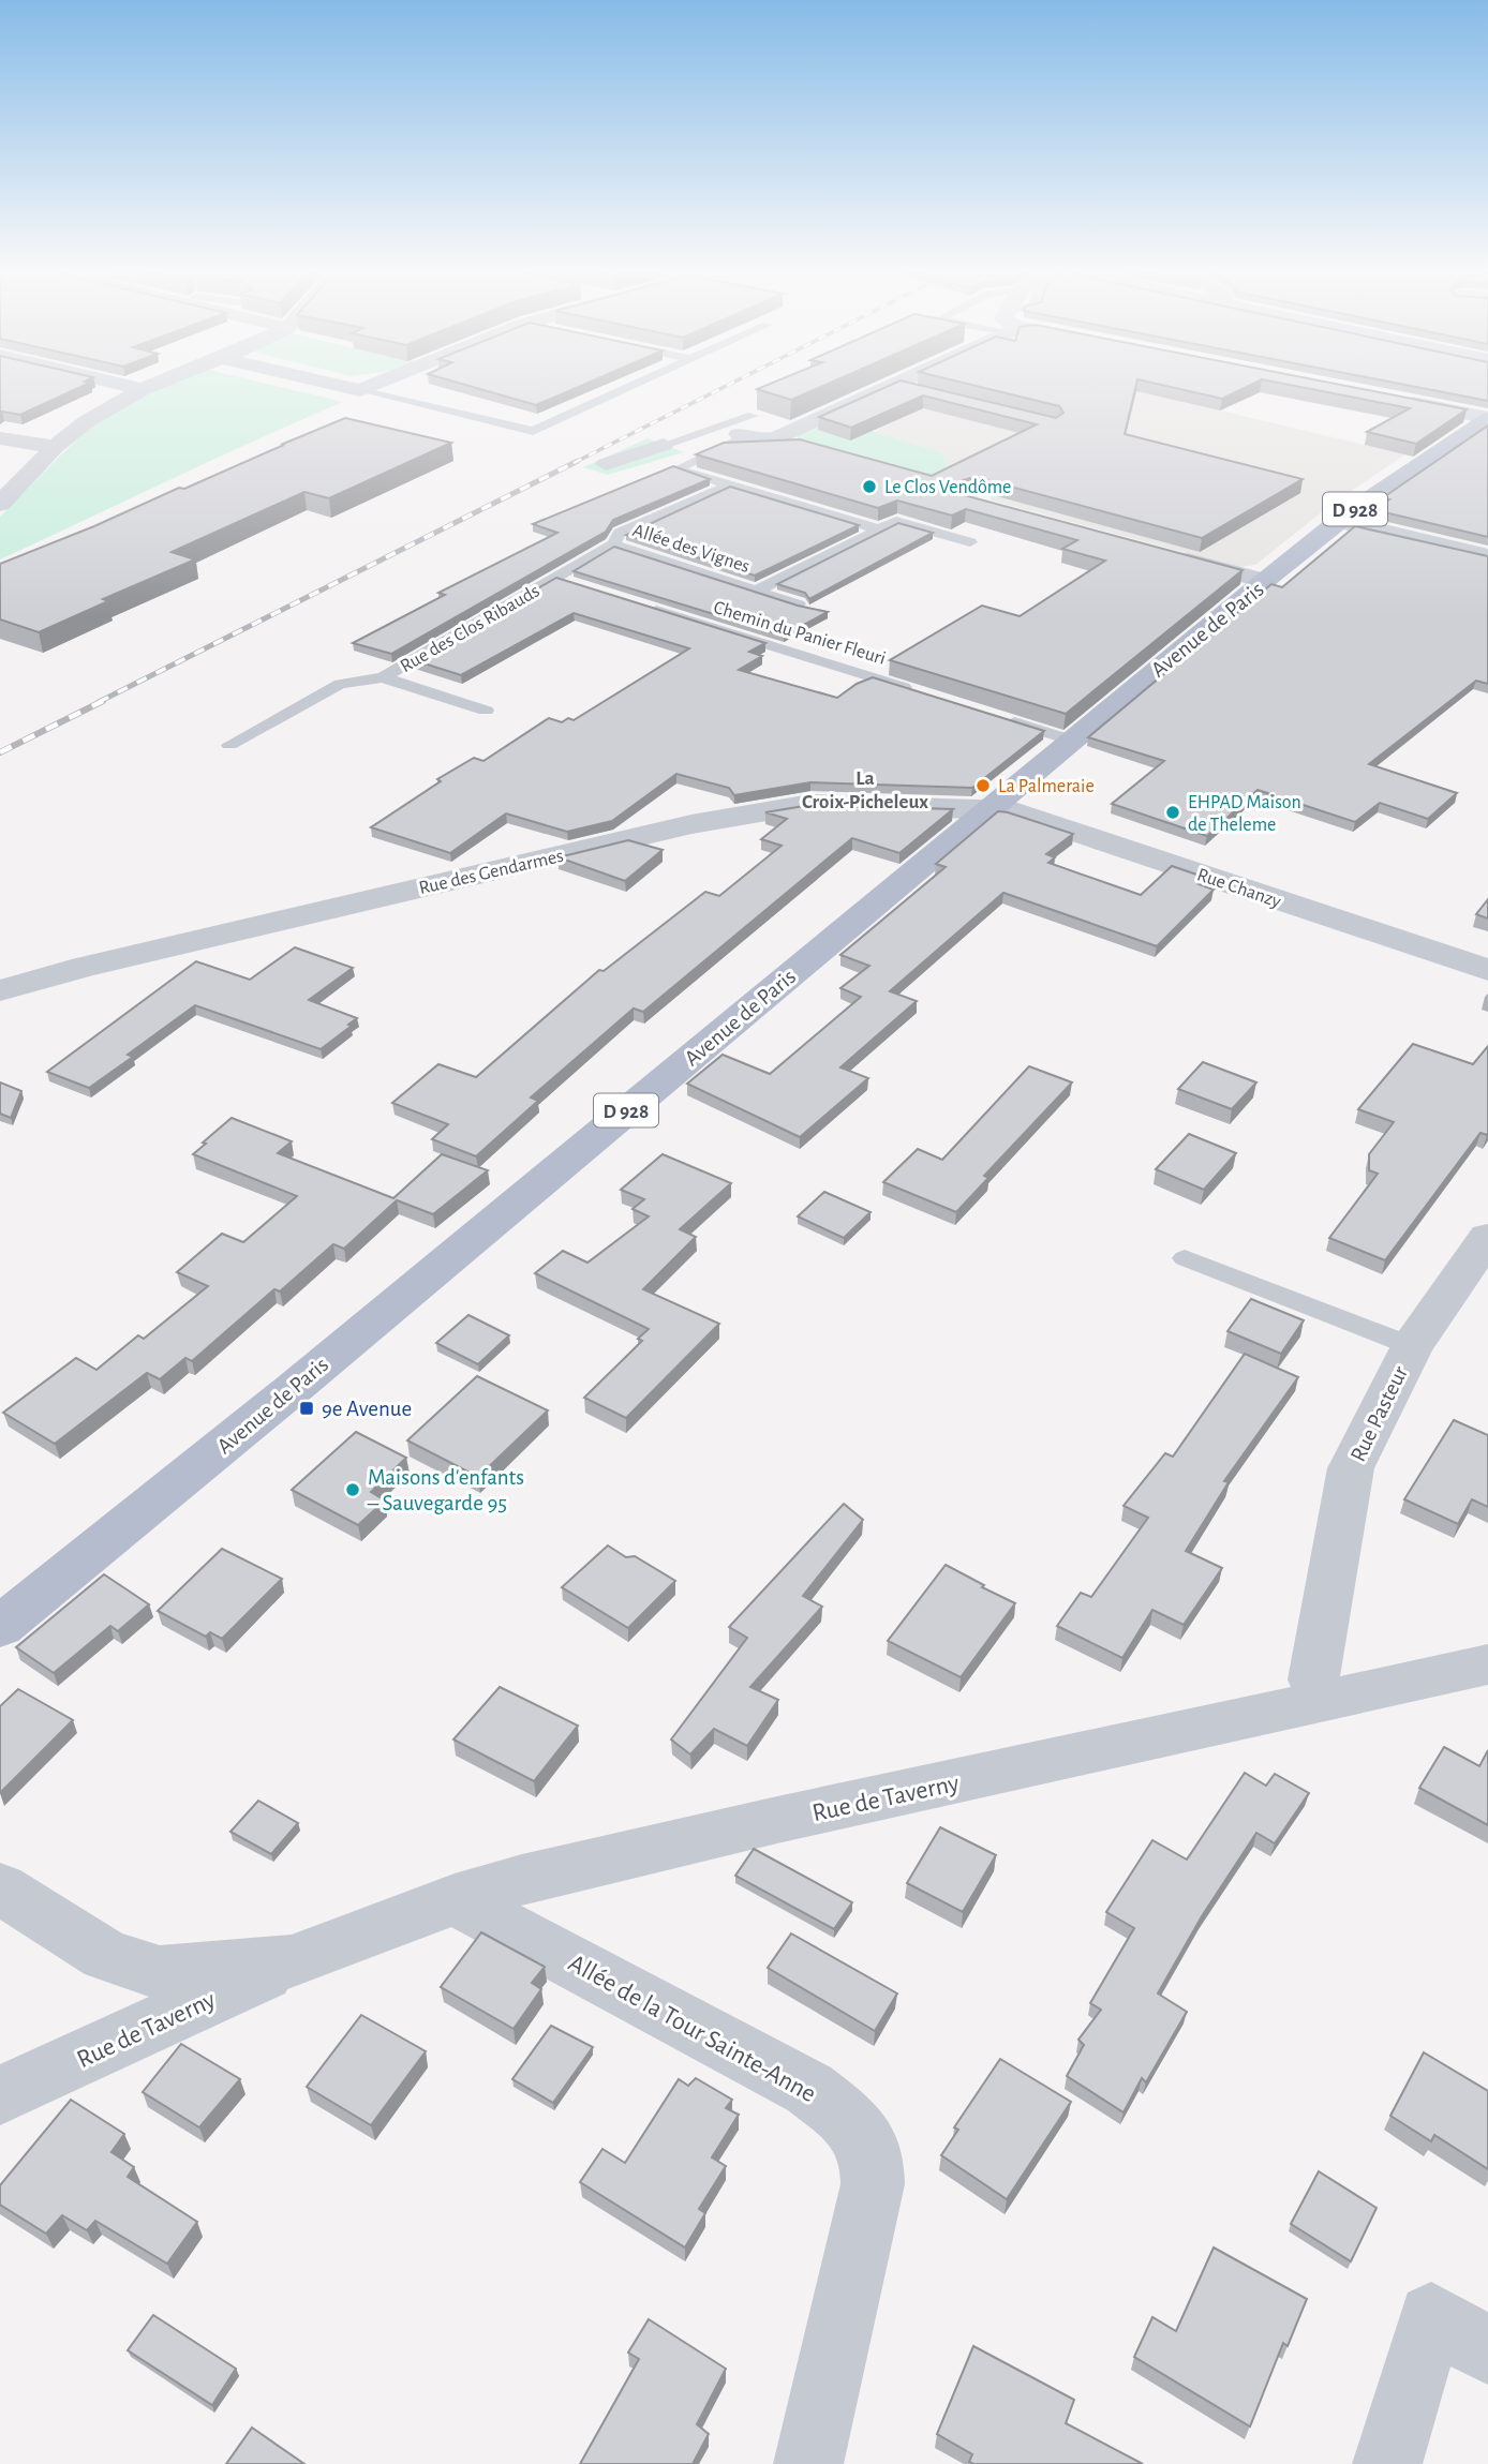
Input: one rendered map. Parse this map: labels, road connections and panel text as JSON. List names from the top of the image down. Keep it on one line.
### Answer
{"streets":{"main road":["D 928","Avenue de Paris"],"street":["Rue des Gendarmes","Rue Chanzy","Rue Pasteur","Rue de Taverny","Allée de la Tour Sainte-Anne"],"lane":["Allée des Vignes","Rue des Clos Ribauds","Chemin du Panier Fleuri"]},"crossings":[["Allée des Vignes","Rue des Clos Ribauds"],["Avenue de Paris","Rue des Gendarmes"],["Avenue de Paris","Rue Chanzy"],["Rue des Gendarmes","Rue Chanzy"],["Rue Pasteur","Rue de Taverny"],["Rue de Taverny","Allée de la Tour Sainte-Anne"]],"districts":["La Croix-Picheleux"],"places":{"other":["Le Clos Vendôme","La Palmeraie","EHPAD Maison de Theleme","Maisons d'enfants – Sauvegarde 95"],"transit":["9e Avenue"]}}
